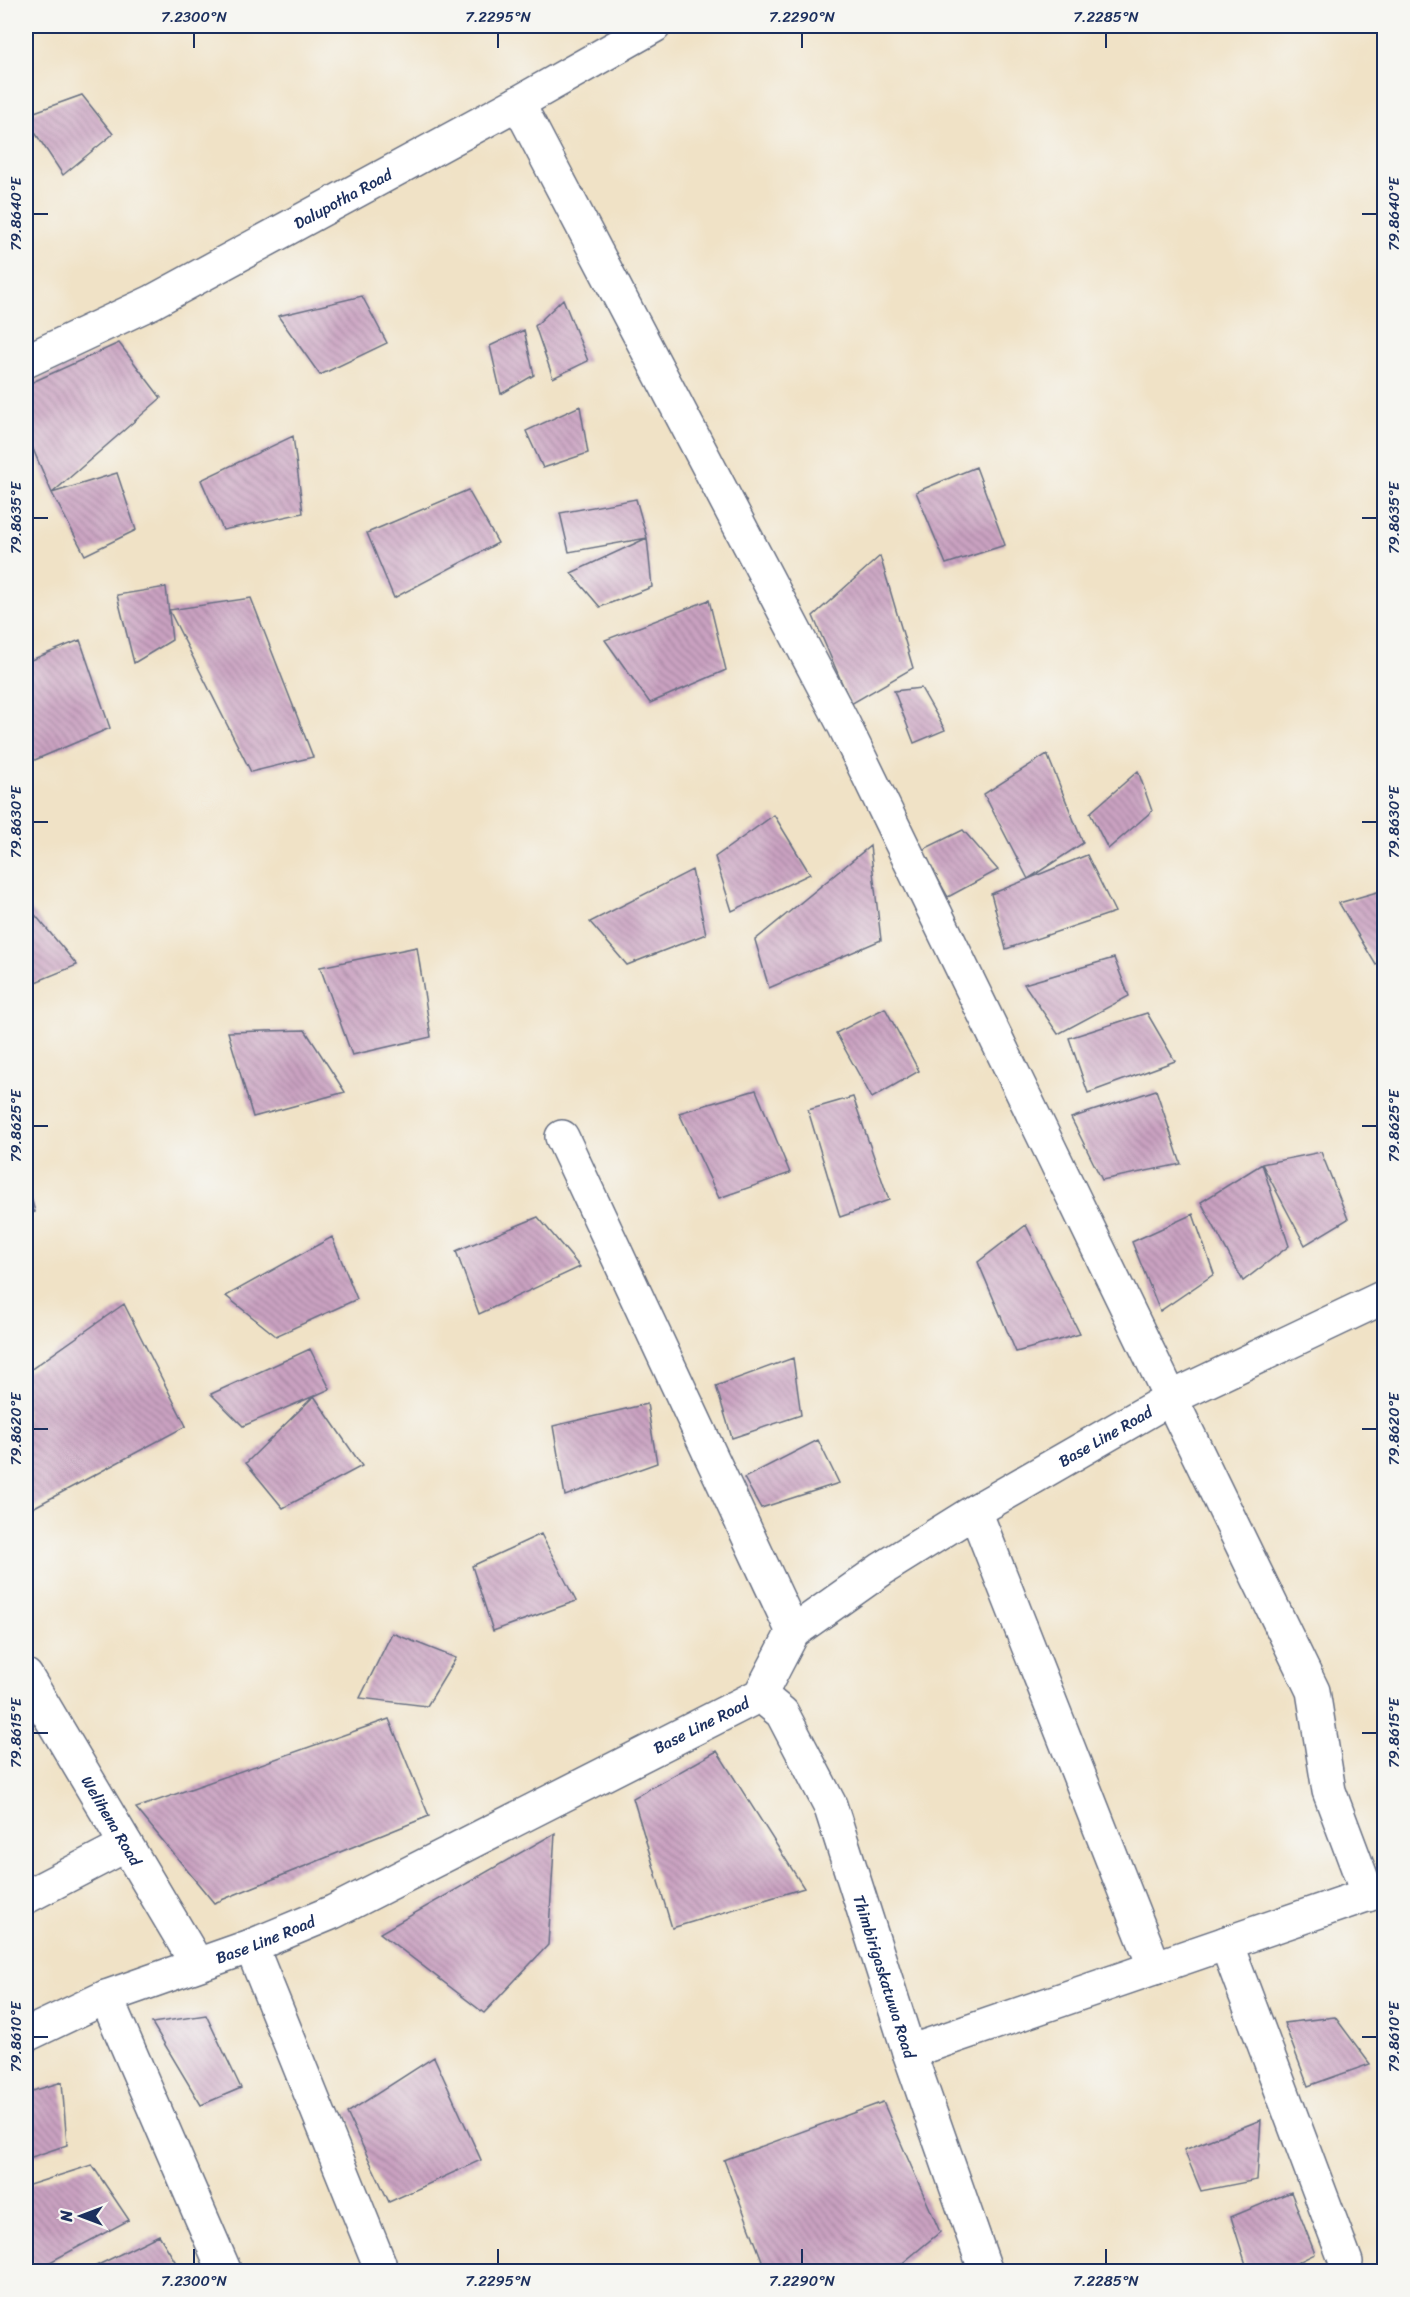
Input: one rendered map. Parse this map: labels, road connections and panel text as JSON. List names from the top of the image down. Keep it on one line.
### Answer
{"streets":{"street":["Dalupotha Road","Base Line Road","Welihena Road","Thimbirigaskatuwa Road"]},"crossings":[["Base Line Road","Welihena Road"],["Base Line Road","Thimbirigaskatuwa Road"]],"north":"left","coordinates":["7.2300°N","7.2295°N","7.2290°N","7.2285°N","79.8640°E","79.8635°E","79.8630°E","79.8625°E","79.8620°E","79.8615°E","79.8610°E"]}
